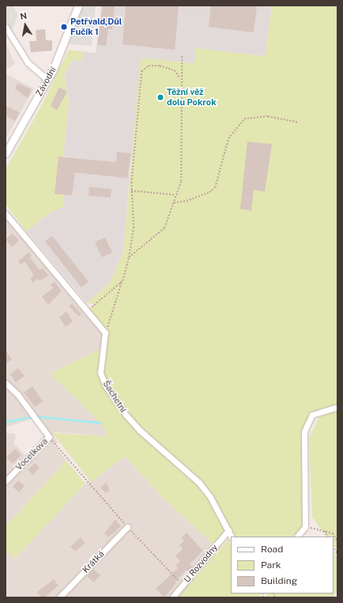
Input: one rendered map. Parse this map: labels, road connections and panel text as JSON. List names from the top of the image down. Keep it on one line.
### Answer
{"streets":{"street":["Závodní","Šachetní","Vocelkova","Krátká","U Rozvodny"]},"crossings":[["Šachetní","U Rozvodny"]],"places":["Petřvald,Důl Fučík 1","Těžní věž dolu Pokrok"],"legend":["Road","Park","Building"],"north":"top"}
